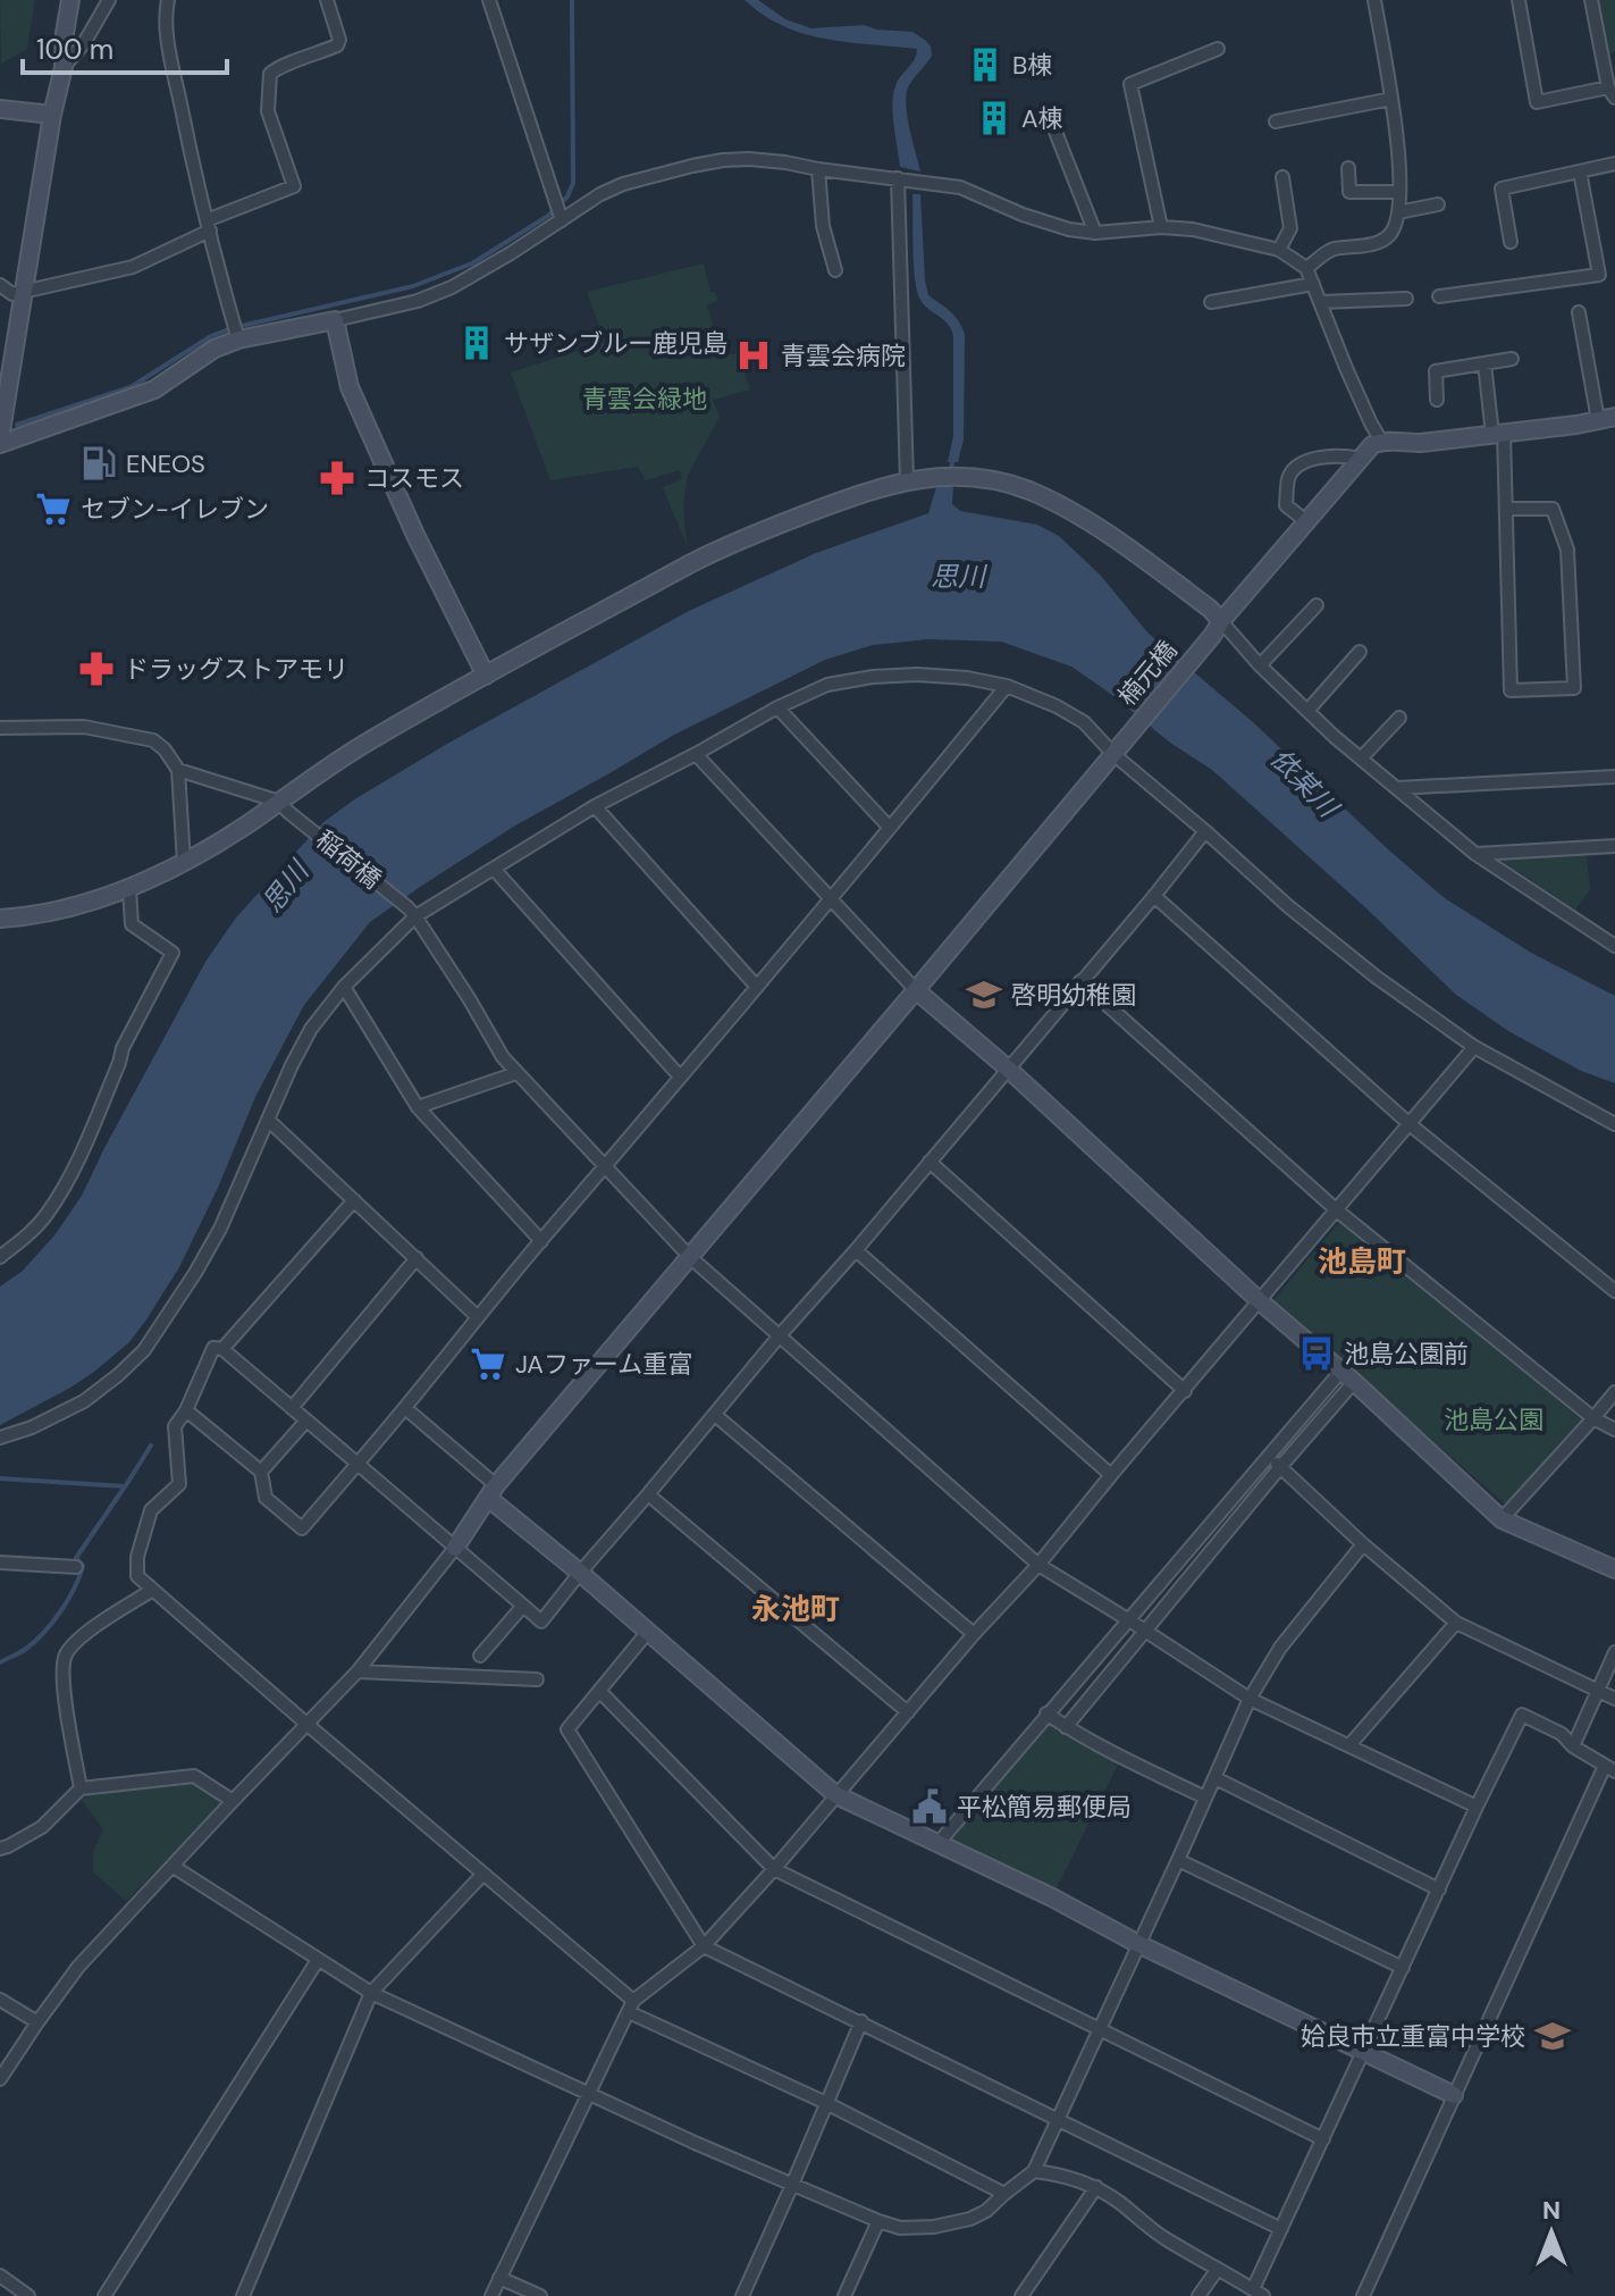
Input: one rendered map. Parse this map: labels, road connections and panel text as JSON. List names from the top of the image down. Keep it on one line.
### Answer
{"streets":{"street":["楠元橋","稲荷橋"]},"crossings":[["楠元橋","稲荷橋"]],"districts":["池島町","永池町"],"water":["思川","依某川"],"parks":["青雲会緑地","池島公園"],"places":{"building":["B棟","A棟","サザンブルー鹿児島"],"hospital":["青雲会病院"],"fuel station":["ENEOS"],"pharmacy":["コスモス","ドラッグストアモリ"],"supermarket":["セブン-イレブン","JAファーム重富"],"school or university":["啓明幼稚園","姶良市立重富中学校"],"bus stop":["池島公園前"],"public building":["平松簡易郵便局"]},"scale_bar":"100 m","north":"top"}
